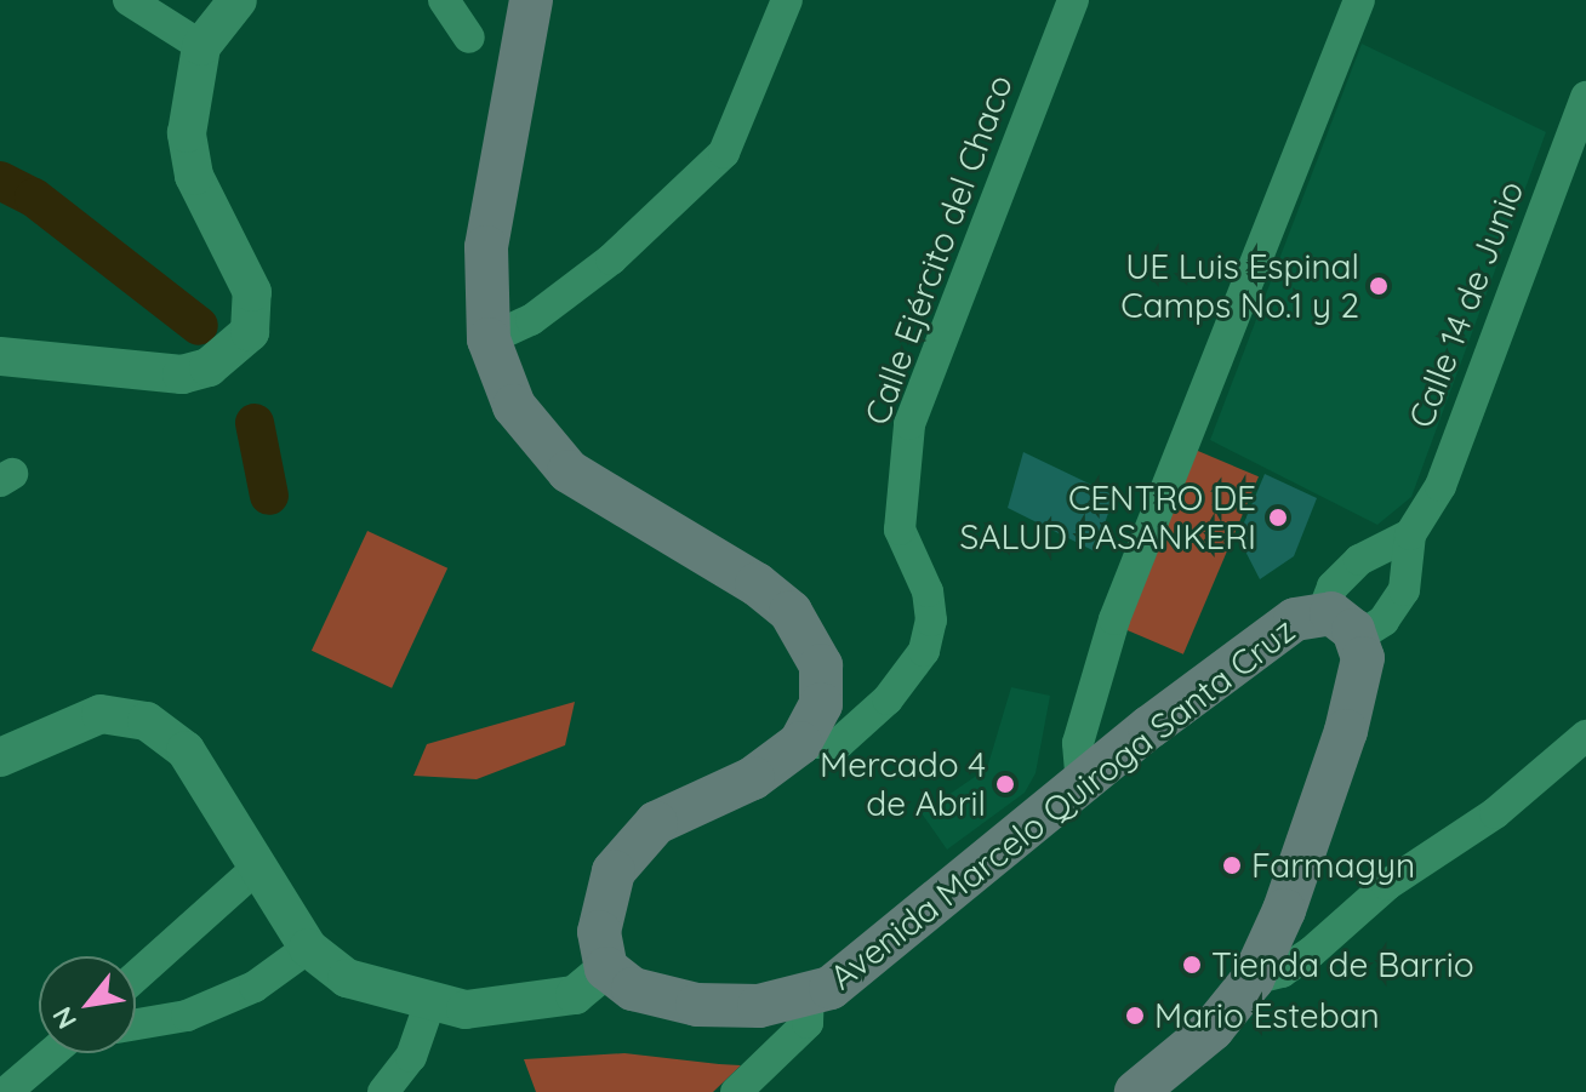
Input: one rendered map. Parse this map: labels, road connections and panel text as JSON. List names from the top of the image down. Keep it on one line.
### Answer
{"streets":{"main road":["Avenida Marcelo Quiroga Santa Cruz"],"street":["Calle Ejército del Chaco","Calle 14 de Junio"]},"crossings":[["Calle 14 de Junio","Avenida Marcelo Quiroga Santa Cruz"]],"places":["UE Luis Espinal Camps No.1 y 2","CENTRO DE SALUD PASANKERI","Mercado 4 de Abril","Farmagyn","Tienda de Barrio","Mario Esteban"],"north":"bottom left"}
